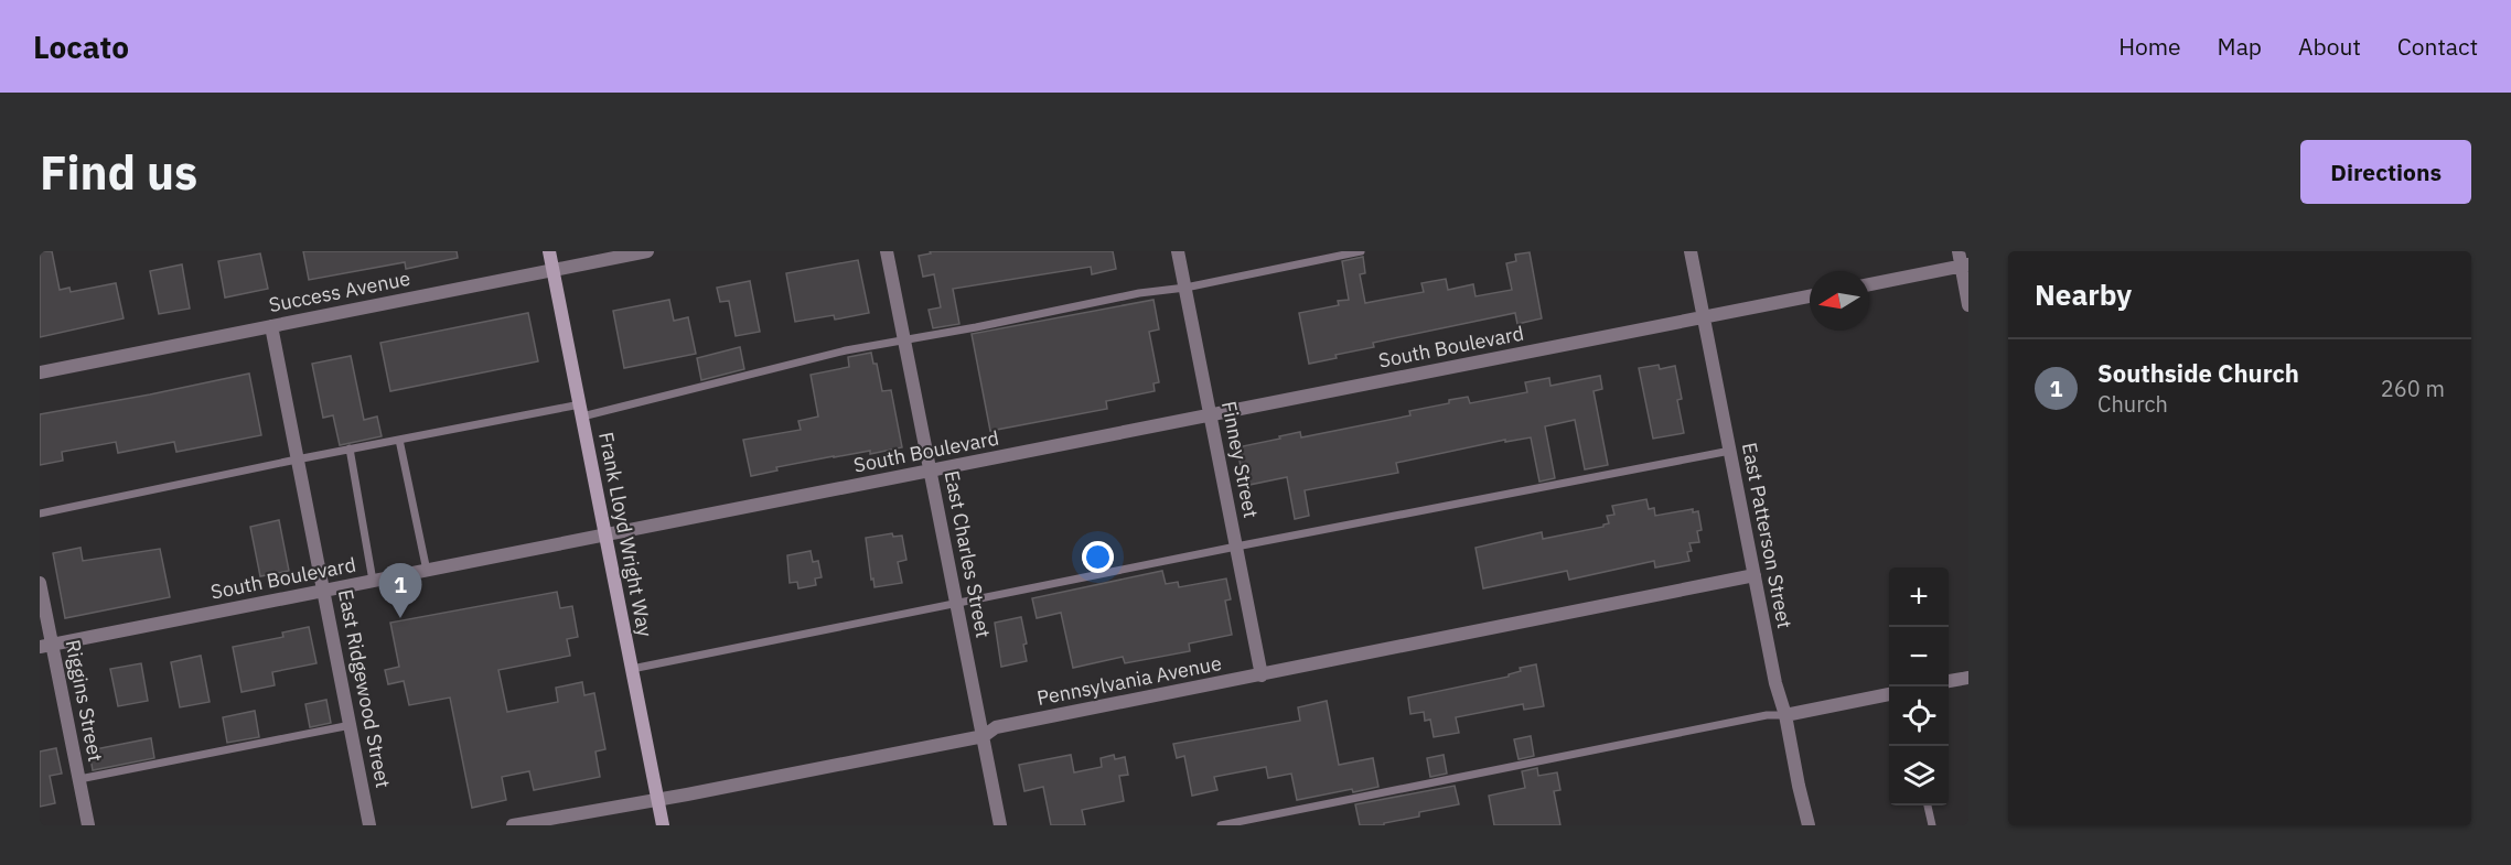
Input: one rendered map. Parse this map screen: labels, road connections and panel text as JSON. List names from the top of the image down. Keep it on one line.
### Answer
{"streets":{"street":["Success Avenue","South Boulevard","Finney Street","Frank Lloyd Wright Way","East Patterson Street","East Charles Street","Pennsylvania Avenue","East Ridgewood Street","Riggins Street"]},"crossings":[["Success Avenue","Frank Lloyd Wright Way"],["Success Avenue","East Ridgewood Street"],["South Boulevard","Finney Street"],["South Boulevard","Frank Lloyd Wright Way"],["South Boulevard","East Patterson Street"],["South Boulevard","East Charles Street"],["South Boulevard","East Ridgewood Street"],["South Boulevard","Riggins Street"],["Finney Street","Pennsylvania Avenue"],["Frank Lloyd Wright Way","Pennsylvania Avenue"],["East Patterson Street","Pennsylvania Avenue"],["East Charles Street","Pennsylvania Avenue"]],"north":"left","page":{"header":"Locato","nav":["Home","Map","About","Contact"],"buttons":"Directions","title":"Find us","heading":"Nearby","list":[{"mark":"1","name":"Southside Church","note":"Church","value":"260 m"}],"pins":"1","map_buttons":["+","−"]}}
